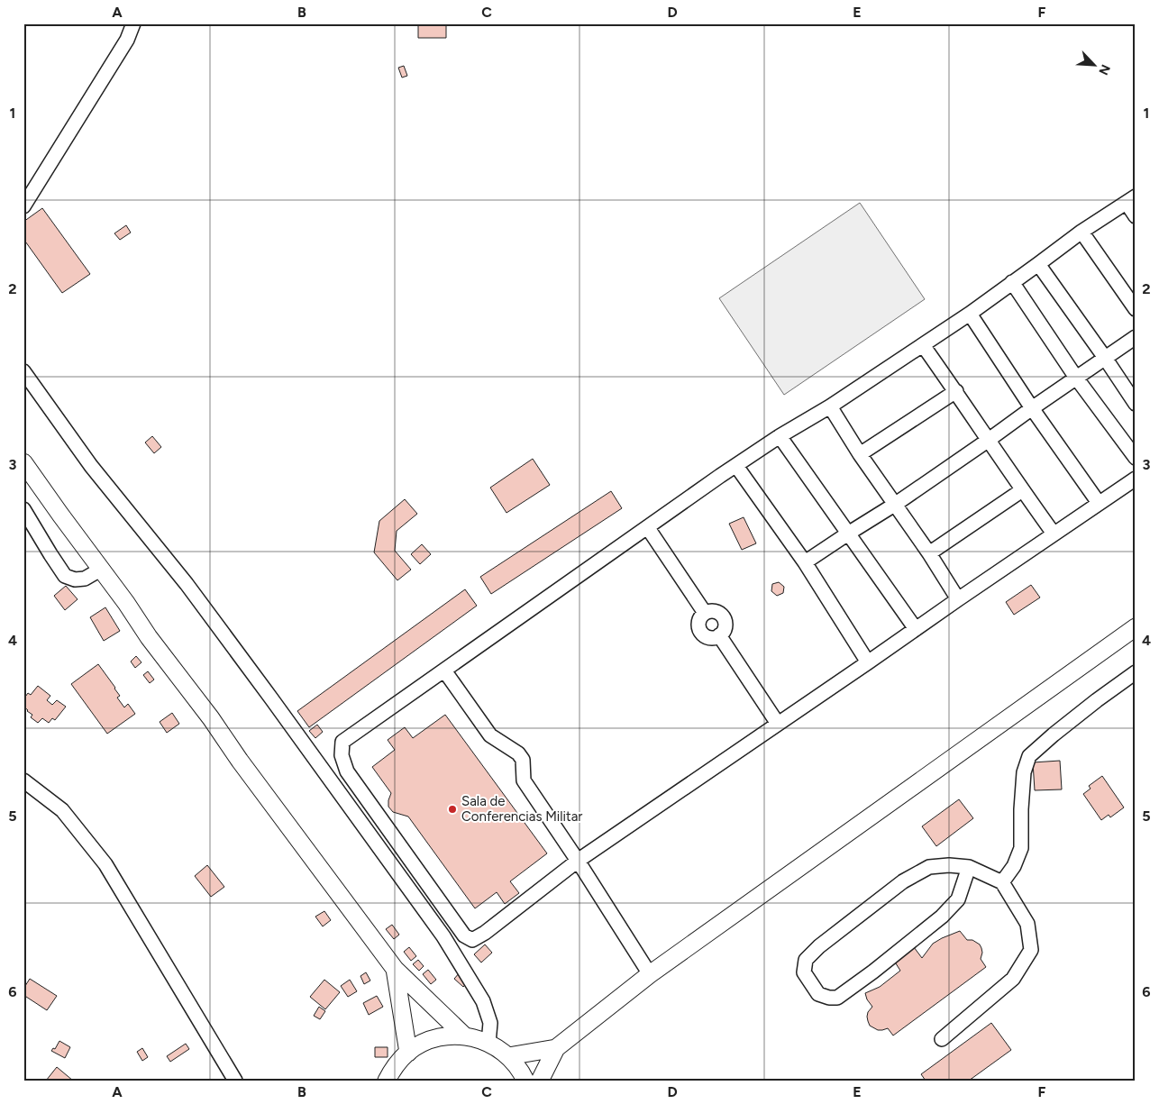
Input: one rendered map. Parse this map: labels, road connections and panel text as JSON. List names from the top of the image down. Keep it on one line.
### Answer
{"places":["Sala de Conferencias Militar"],"north":"bottom right","grid":{"columns":["A","B","C","D","E","F"],"rows":["1","2","3","4","5","6"]}}
